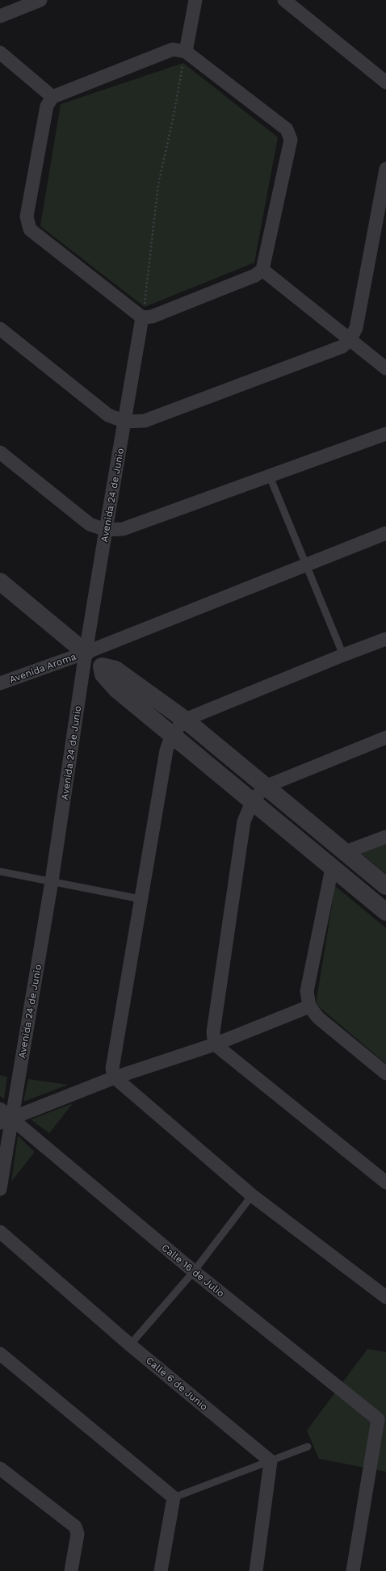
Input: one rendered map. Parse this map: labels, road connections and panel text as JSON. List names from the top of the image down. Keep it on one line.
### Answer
{"streets":{"street":["Avenida 24 de Junio","Avenida Aroma","Calle 16 de Julio","Calle 6 de Junio"]},"crossings":[["Avenida 24 de Junio","Avenida Aroma"],["Avenida 24 de Junio","Calle 16 de Julio"]]}
